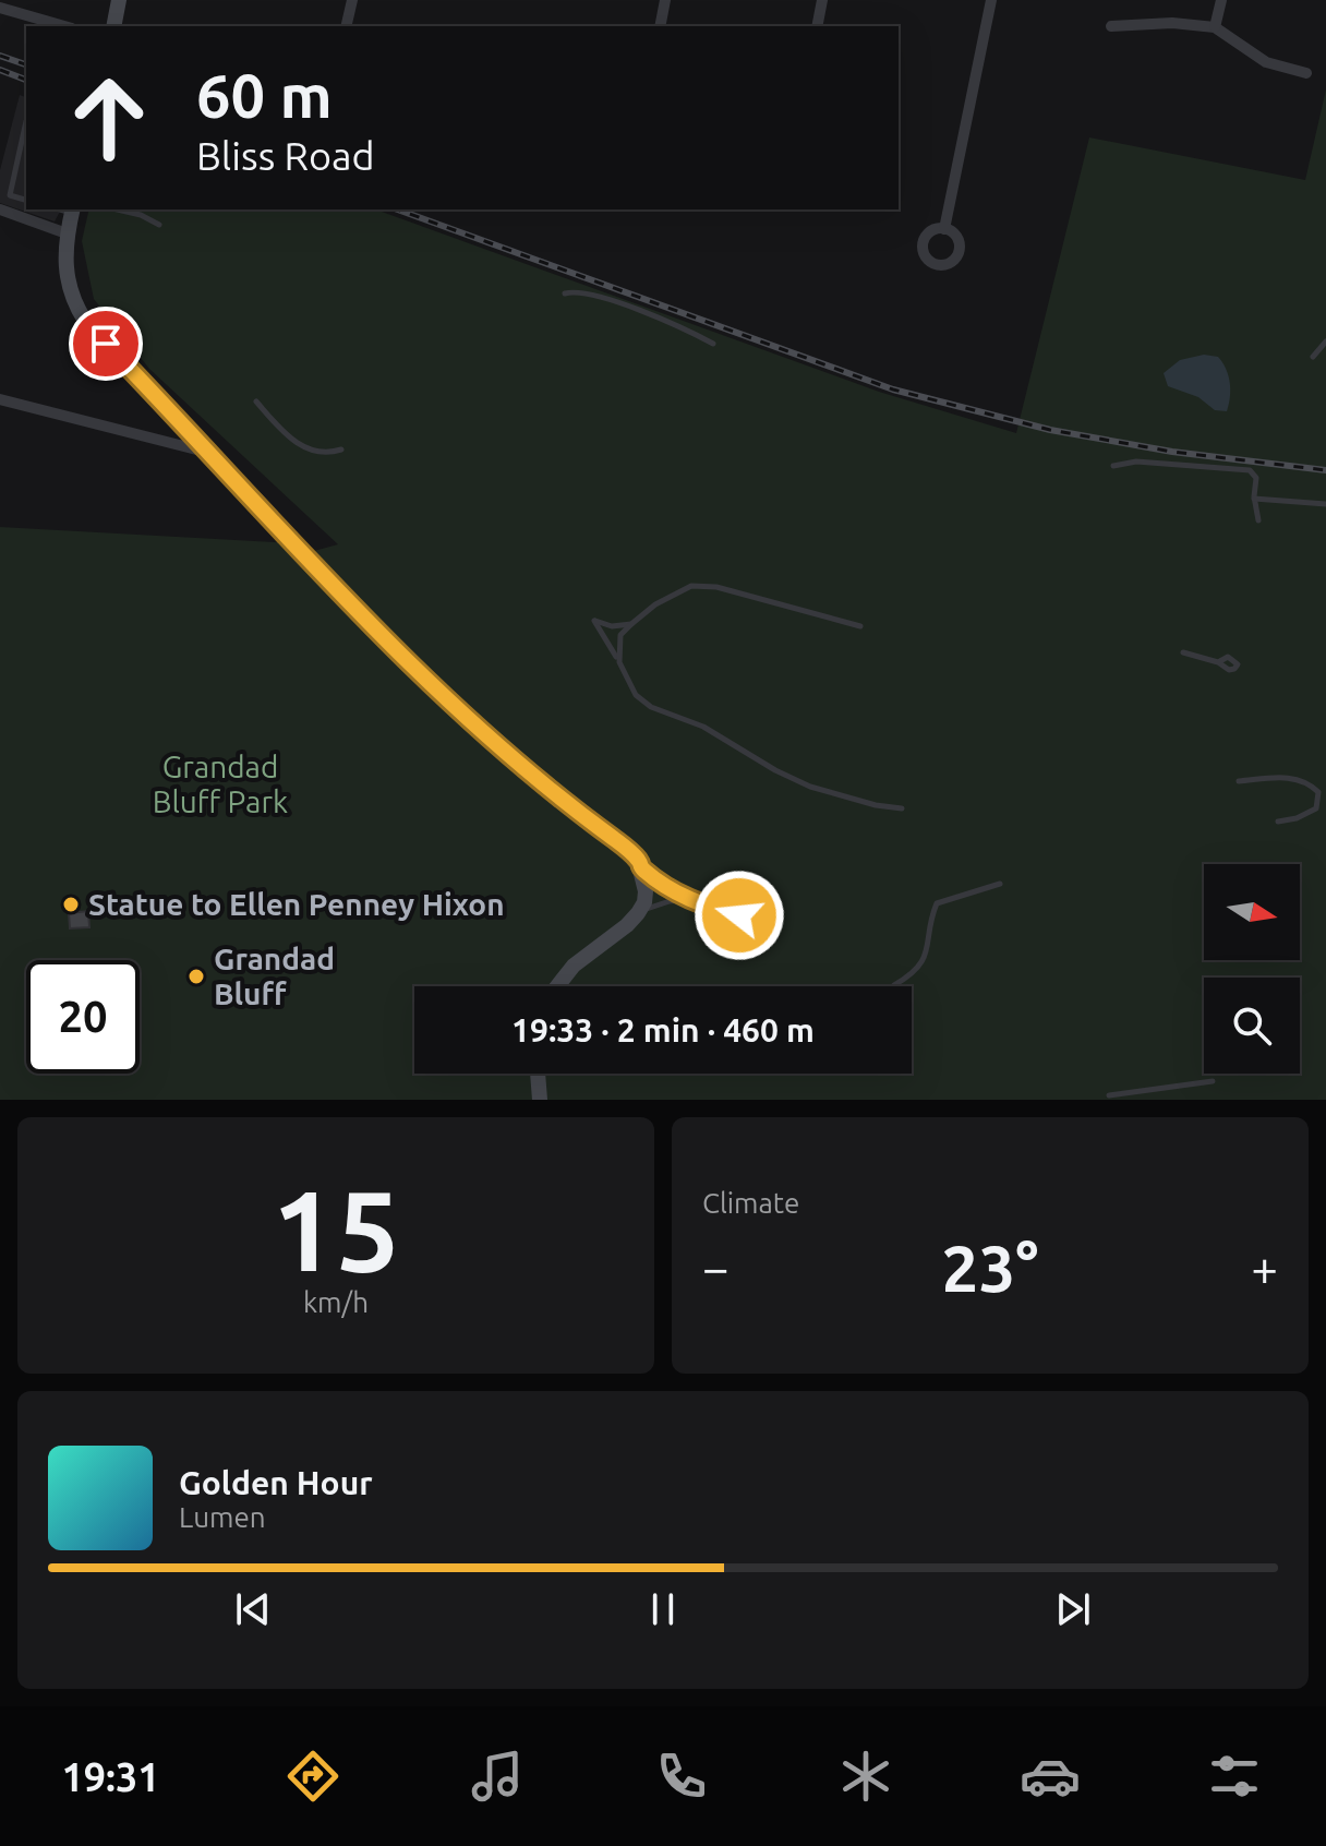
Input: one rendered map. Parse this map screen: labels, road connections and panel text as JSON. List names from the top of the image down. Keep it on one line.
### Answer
{"parks":["Grandad Bluff Park"],"places":["Statue to Ellen Penney Hixon","Grandad Bluff"],"north":"right","page":{"turn":["60 m","Bliss Road"],"limit":"20","trip":"19:33 · 2 min · 460 m","tile":[["15","km/h"],"Climate"],"heat":["−","23°","+"],"song":["Golden Hour","Lumen"],"tabs":"19:31"}}
